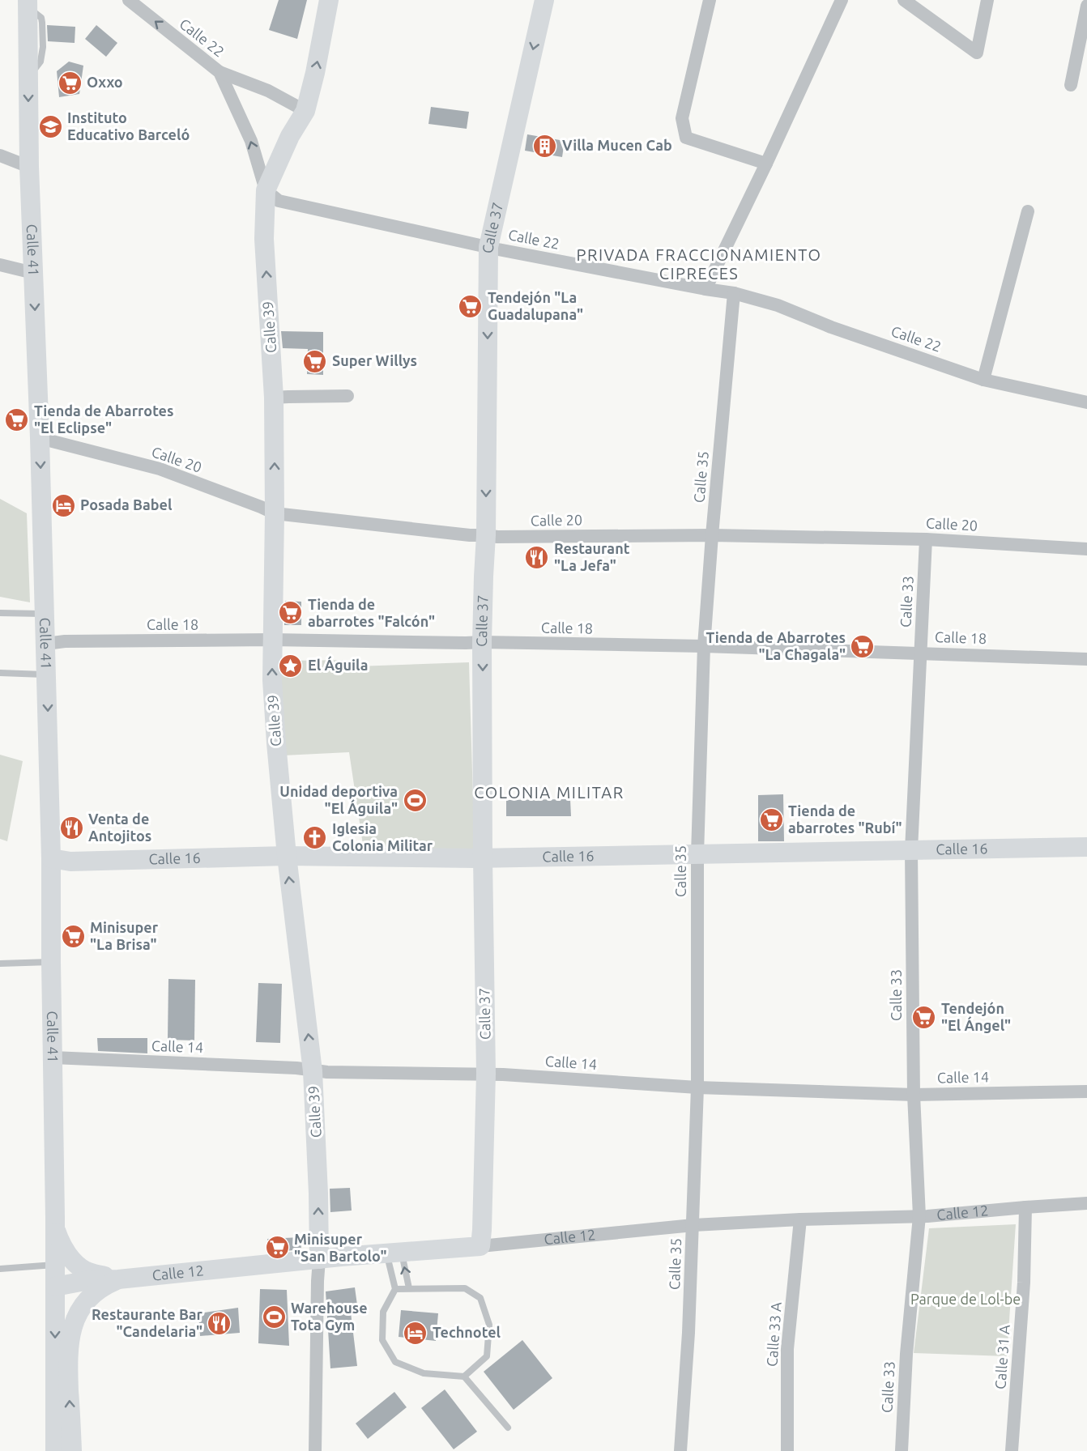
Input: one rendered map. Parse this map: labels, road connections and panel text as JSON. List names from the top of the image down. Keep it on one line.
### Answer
{"streets":{"main road":["Calle 37","Calle 41","Calle 39","Calle 16","Calle 12"],"street":["Calle 22","Calle 20","Calle 35","Calle 33","Calle 18","Calle 14","Calle 33 A","Calle 31 A"]},"crossings":[["Calle 22","Calle 37"],["Calle 22","Calle 39"],["Calle 22","Calle 35"],["Calle 37","Calle 20"],["Calle 37","Calle 18"],["Calle 37","Calle 16"],["Calle 37","Calle 14"],["Calle 37","Calle 12"],["Calle 41","Calle 20"],["Calle 41","Calle 18"],["Calle 41","Calle 16"],["Calle 41","Calle 14"],["Calle 41","Calle 12"],["Calle 39","Calle 20"],["Calle 39","Calle 18"],["Calle 39","Calle 16"],["Calle 39","Calle 14"],["Calle 39","Calle 12"],["Calle 20","Calle 35"],["Calle 20","Calle 33"],["Calle 35","Calle 18"],["Calle 35","Calle 16"],["Calle 35","Calle 14"],["Calle 35","Calle 12"],["Calle 33","Calle 18"],["Calle 33","Calle 16"],["Calle 33","Calle 14"],["Calle 33","Calle 12"],["Calle 12","Calle 33 A"],["Calle 12","Calle 31 A"]],"one_way":["Calle 37","Calle 41","Calle 39"],"districts":["PRIVADA FRACCIONAMIENTO CIPRECES","COLONIA MILITAR"],"parks":["Parque de Lol-be"],"places":{"supermarket":["Oxxo","Tendejón \"La Guadalupana\"","Super Willys","Tienda de Abarrotes \"El Eclipse\"","Tienda de abarrotes \"Falcón\"","Tienda de Abarrotes \"La Chagala\"","Tienda de abarrotes \"Rubí\"","Minisuper \"La Brisa\"","Tendejón \"El Ángel\"","Minisuper \"San Bartolo\""],"school or university":["Instituto Educativo Barceló"],"building":["Villa Mucen Cab"],"hotel":["Posada Babel","Technotel"],"restaurant":["Restaurant \"La Jefa\"","Venta de Antojitos","Restaurante Bar \"Candelaria\""],"place":["El Águila"],"sports":["Unidad deportiva \"El Águila\"","Warehouse Tota Gym"],"church":["Iglesia Colonia Militar"]}}
